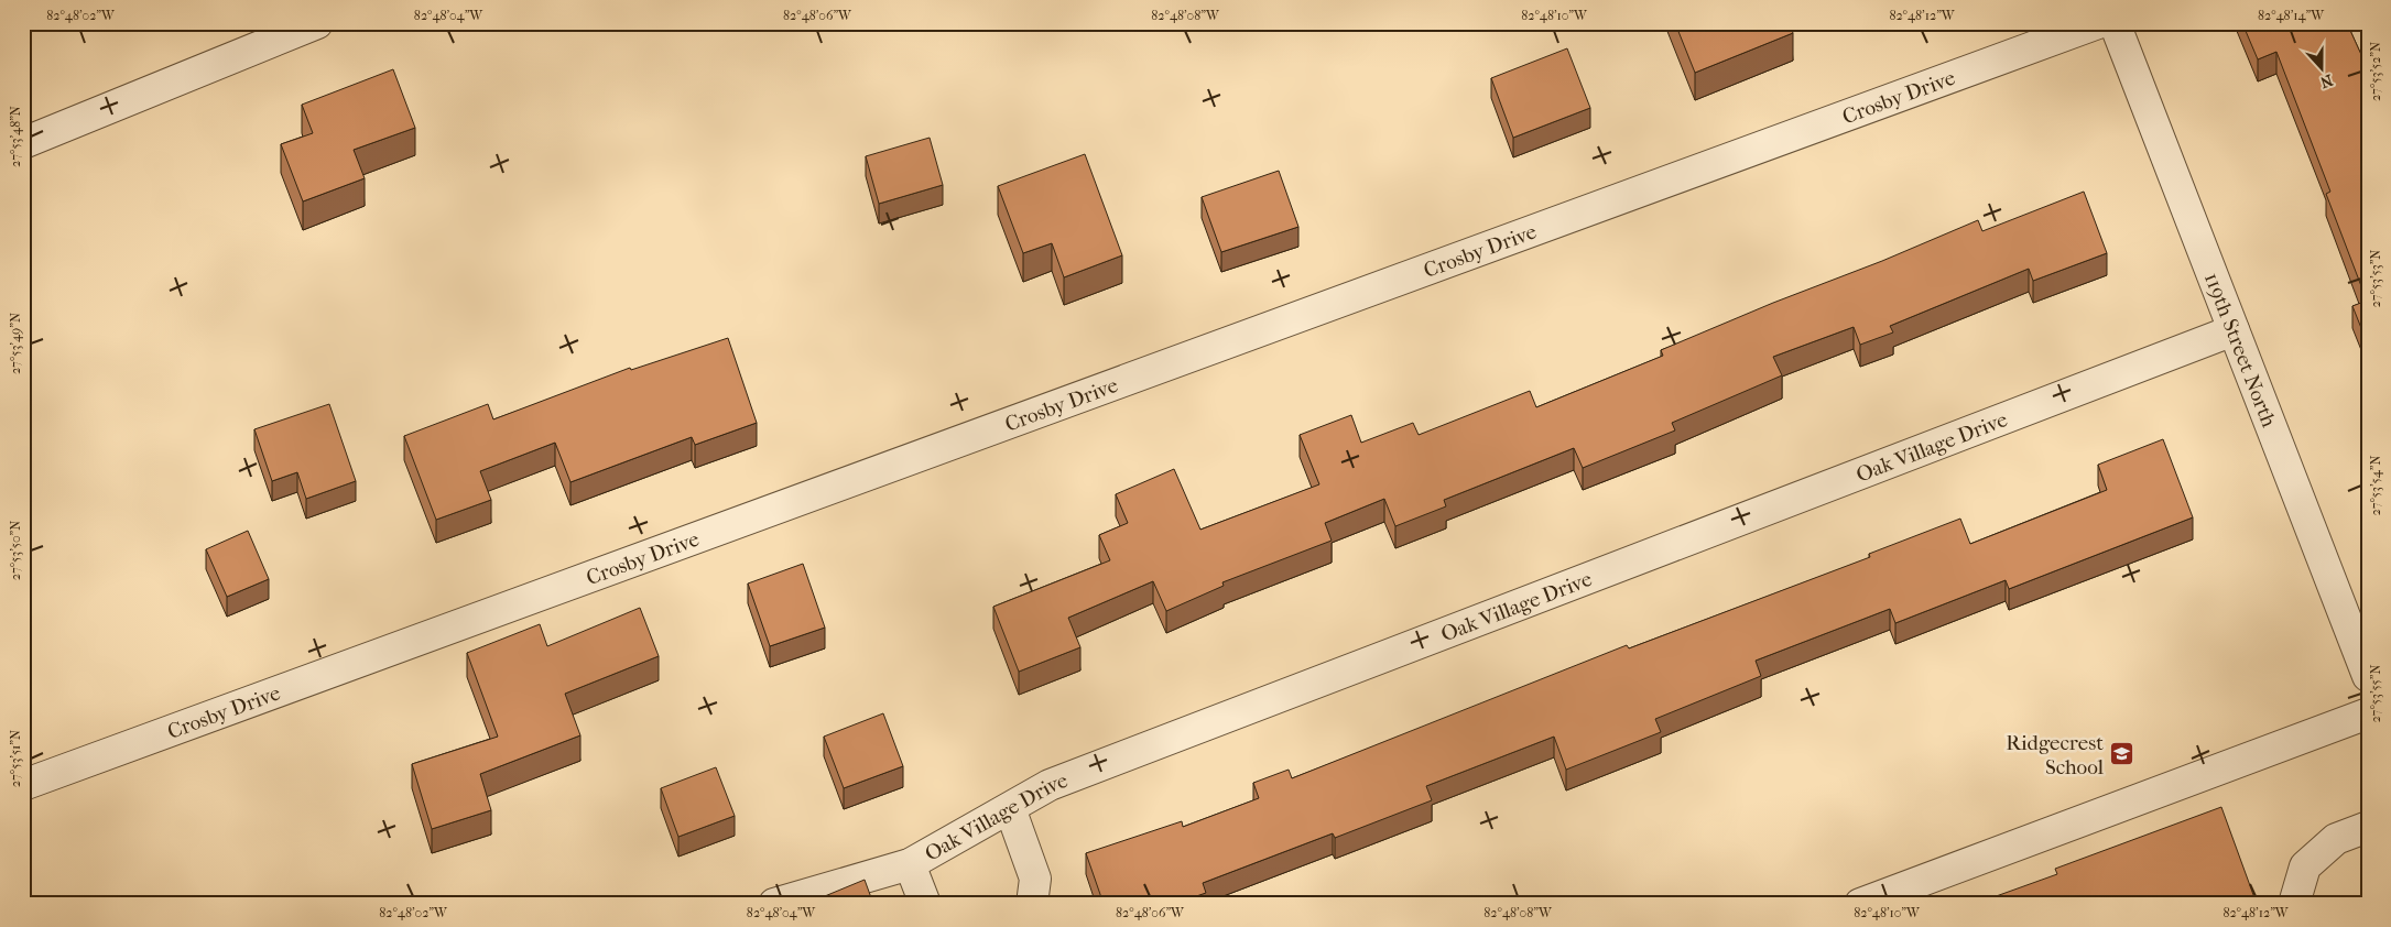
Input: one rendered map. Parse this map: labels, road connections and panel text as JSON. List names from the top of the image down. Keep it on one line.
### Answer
{"streets":{"street":["Crosby Drive","119th Street North","Oak Village Drive"]},"crossings":[["119th Street North","Oak Village Drive"]],"places":{"school or university":["Ridgecrest School"]},"north":"bottom","coordinates":["82°48'02\"W","82°48'04\"W","82°48'06\"W","82°48'08\"W","82°48'10\"W","82°48'12\"W","82°48'14\"W","27°53'52\"N","27°53'48\"N","27°53'53\"N","27°53'49\"N","27°53'54\"N","27°53'50\"N","27°53'55\"N","27°53'51\"N"]}
